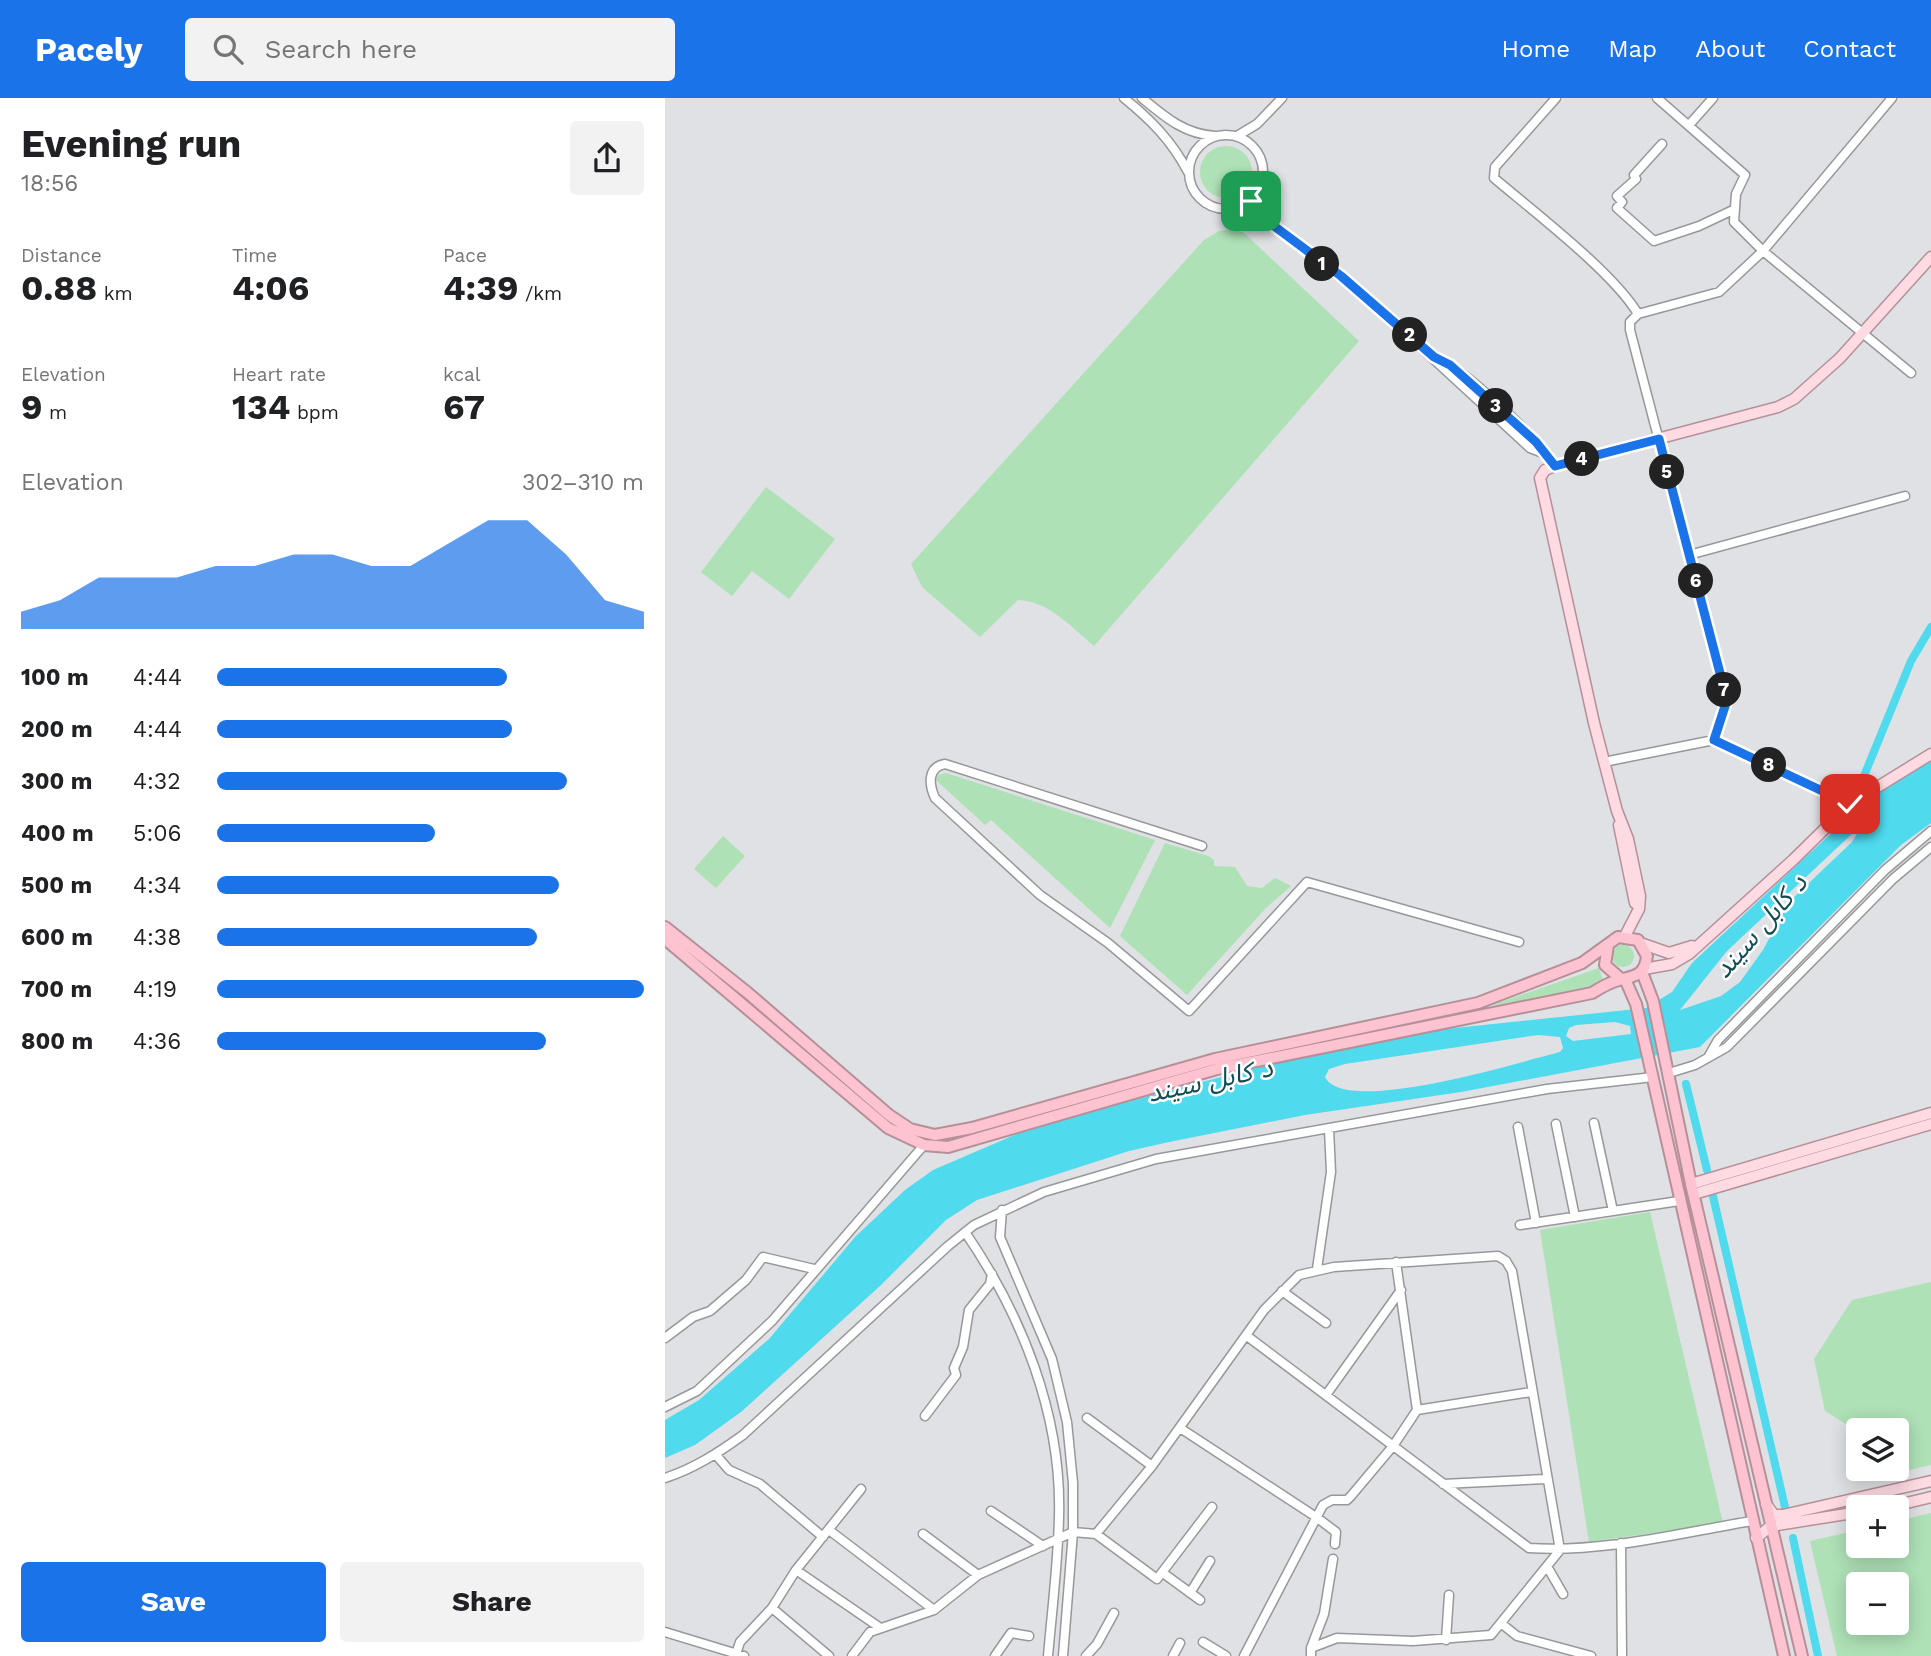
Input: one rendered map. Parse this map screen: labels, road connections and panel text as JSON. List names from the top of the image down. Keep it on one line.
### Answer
{"water":["د کابل سيند"],"page":{"header":"Pacely","search":"Search here","nav":["Home","Map","About","Contact"],"heading":["Evening run","18:56"],"stats":[["Distance","0.88 km"],["Time","4:06"],["Pace","4:39 /km"],["Elevation","9 m"],["Heart rate","134 bpm"],["kcal","67"]],"pins":["1","2","3","4","5","6","7","8"],"chart":["Elevation","302–310 m"],"list":[{"name":"100 m","note":"4:44"},{"name":"200 m","note":"4:44"},{"name":"300 m","note":"4:32"},{"name":"400 m","note":"5:06"},{"name":"500 m","note":"4:34"},{"name":"600 m","note":"4:38"},{"name":"700 m","note":"4:19"},{"name":"800 m","note":"4:36"}],"map_buttons":["+","−"],"buttons":["Save","Share"]}}
